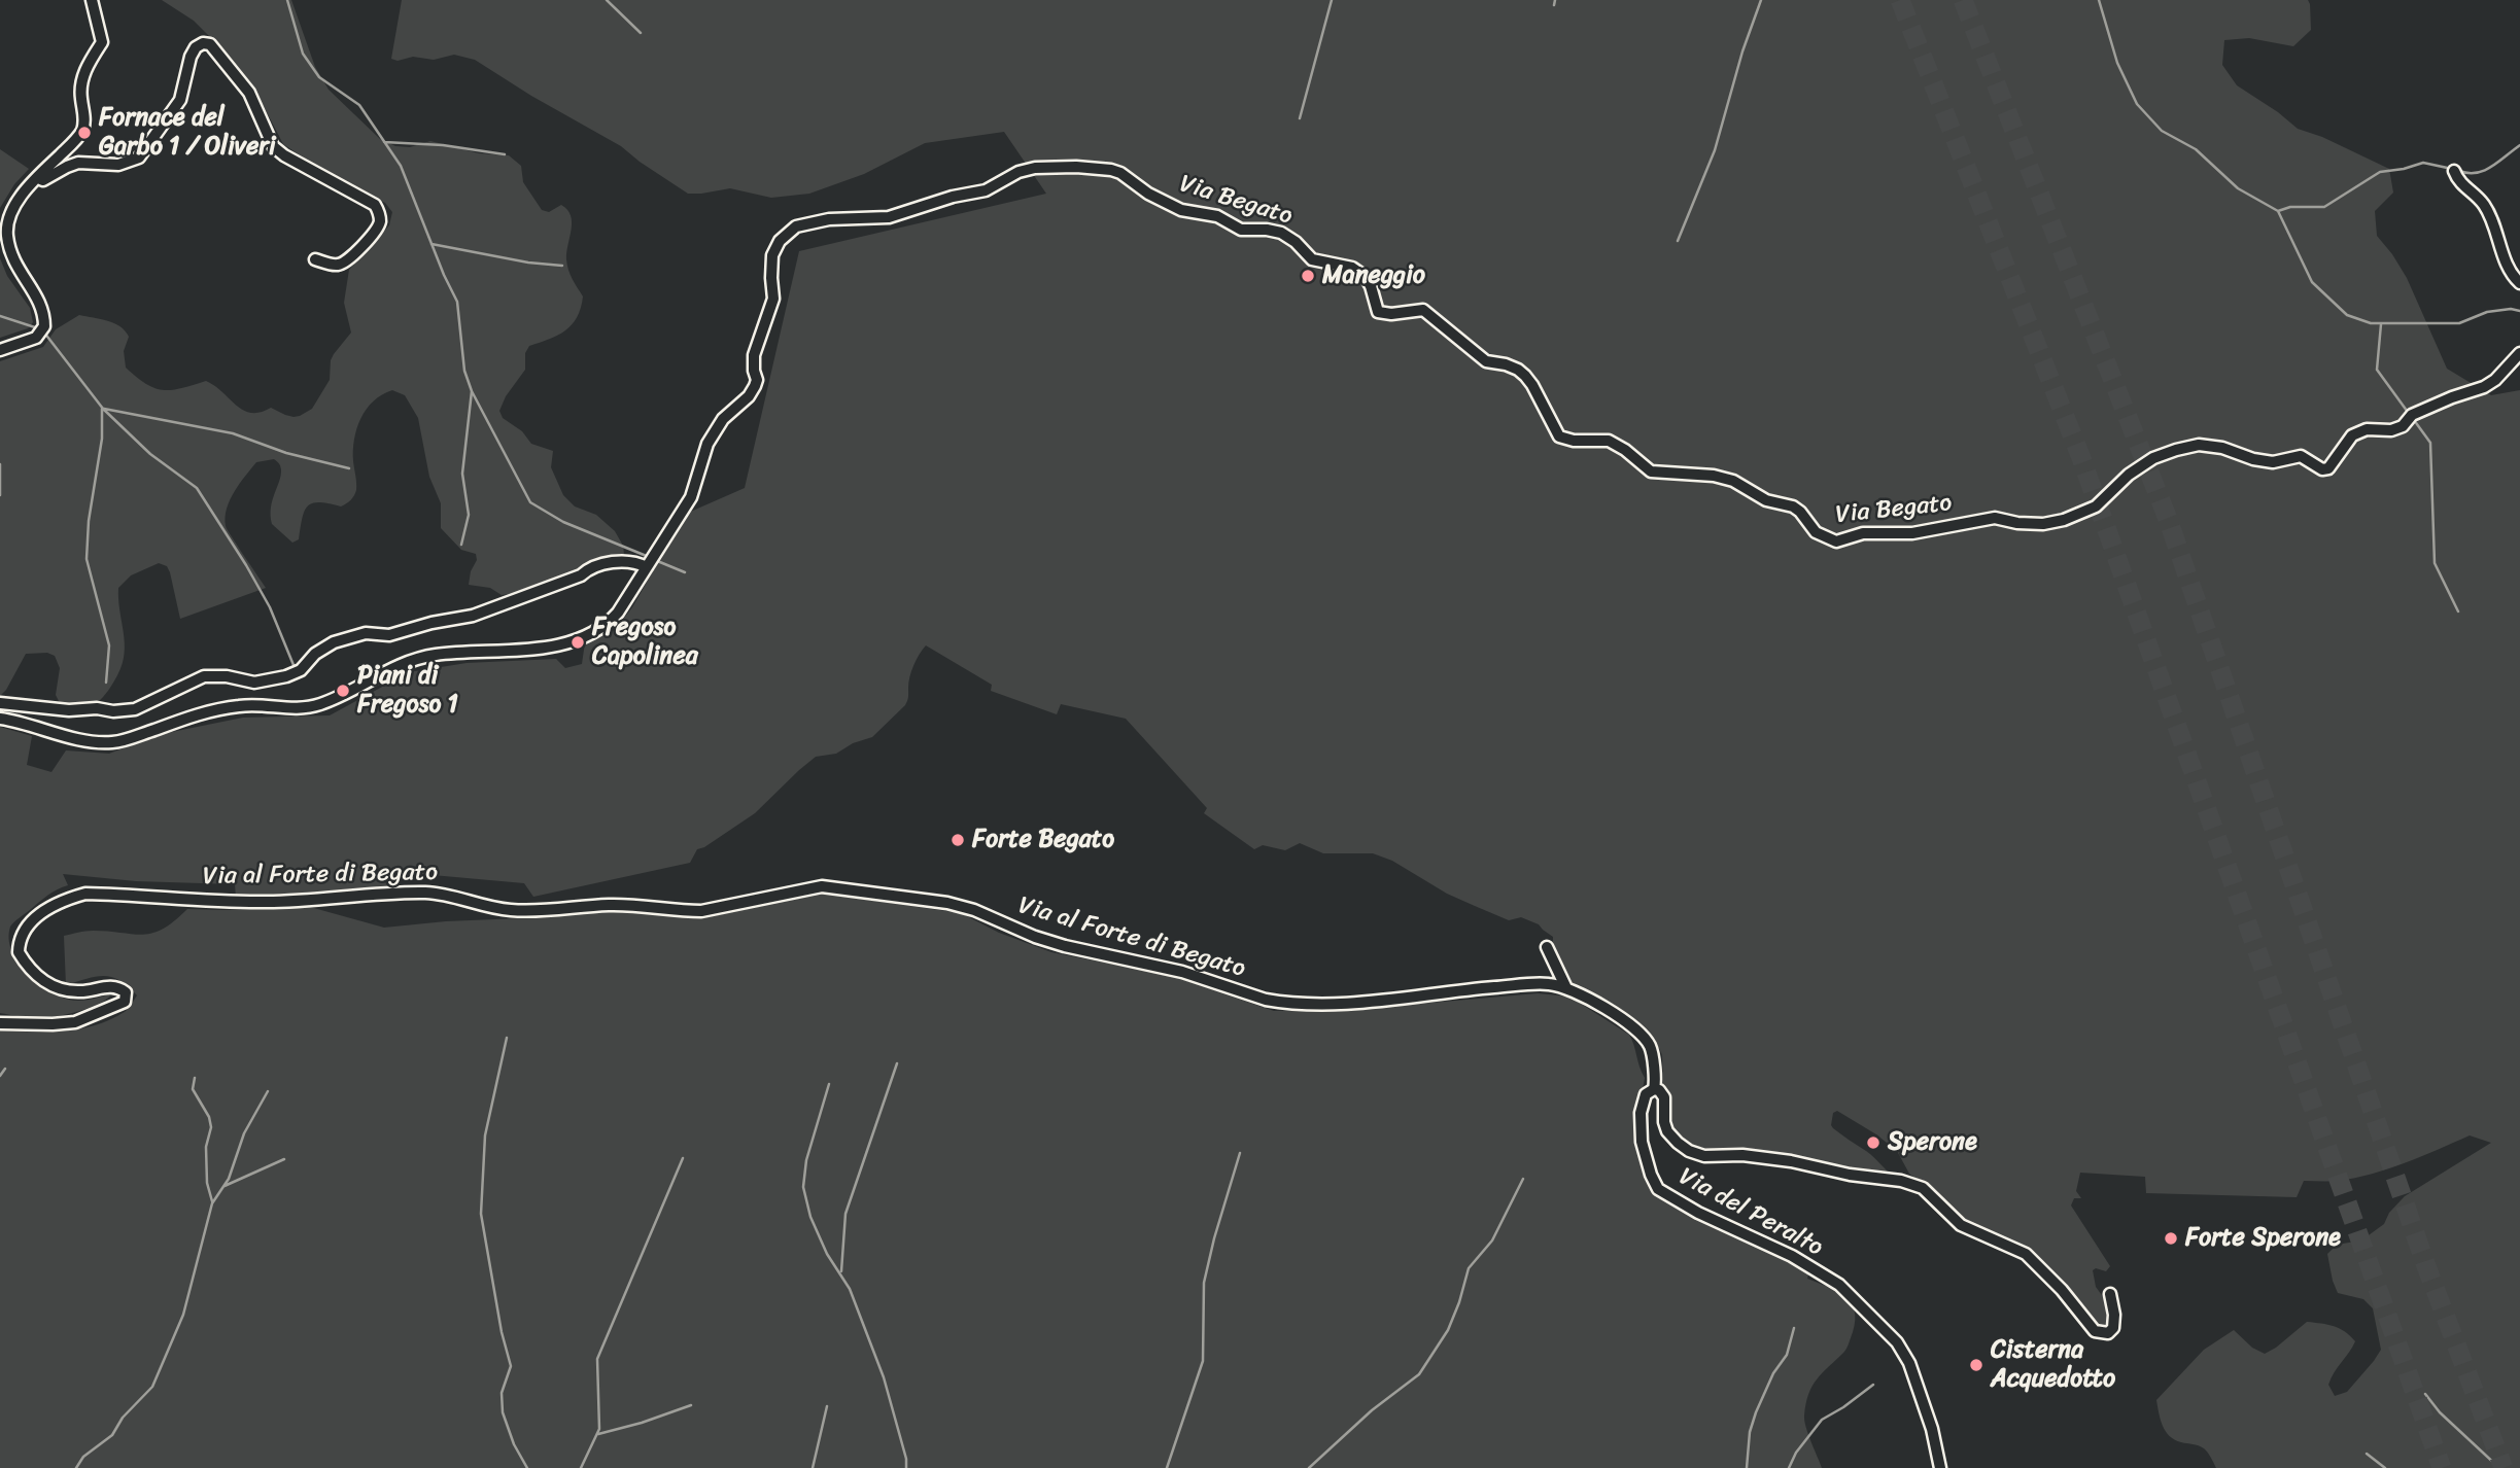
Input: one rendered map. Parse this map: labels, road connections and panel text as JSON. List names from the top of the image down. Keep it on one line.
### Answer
{"streets":{"street":["Via Begato","Via al Forte di Begato","Via del Peralto"]},"crossings":[["Via al Forte di Begato","Via del Peralto"]],"places":["Fornace del Garbo 1 / Oliveri","Maneggio","Fregoso Capolinea","Piani di Fregoso 1","Forte Begato","Sperone","Forte Sperone","Cisterna Acquedotto"]}
